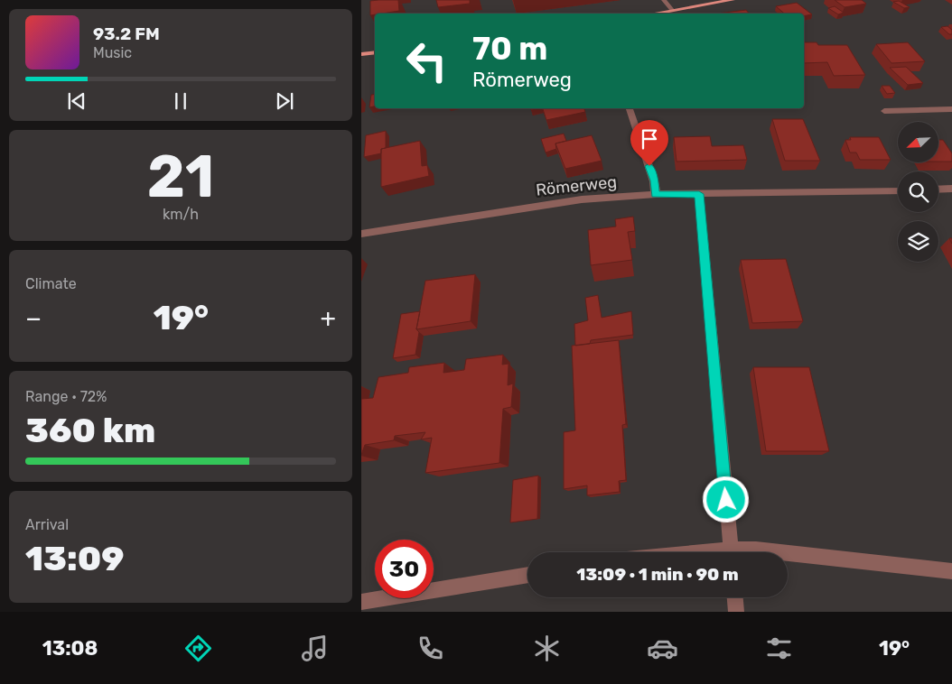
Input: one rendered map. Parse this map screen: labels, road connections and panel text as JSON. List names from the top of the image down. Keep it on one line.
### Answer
{"streets":{"street":["Römerweg"]},"north":"bottom left","page":{"turn":["70 m","Römerweg"],"song":["93.2 FM","Music"],"tile":[["21","km/h"],"Climate",["Range · 72%","360 km"],["Arrival","13:09"]],"heat":["−","19°","+"],"limit":"30","trip":"13:09 · 1 min · 90 m","tabs":["13:08","19°"]}}
